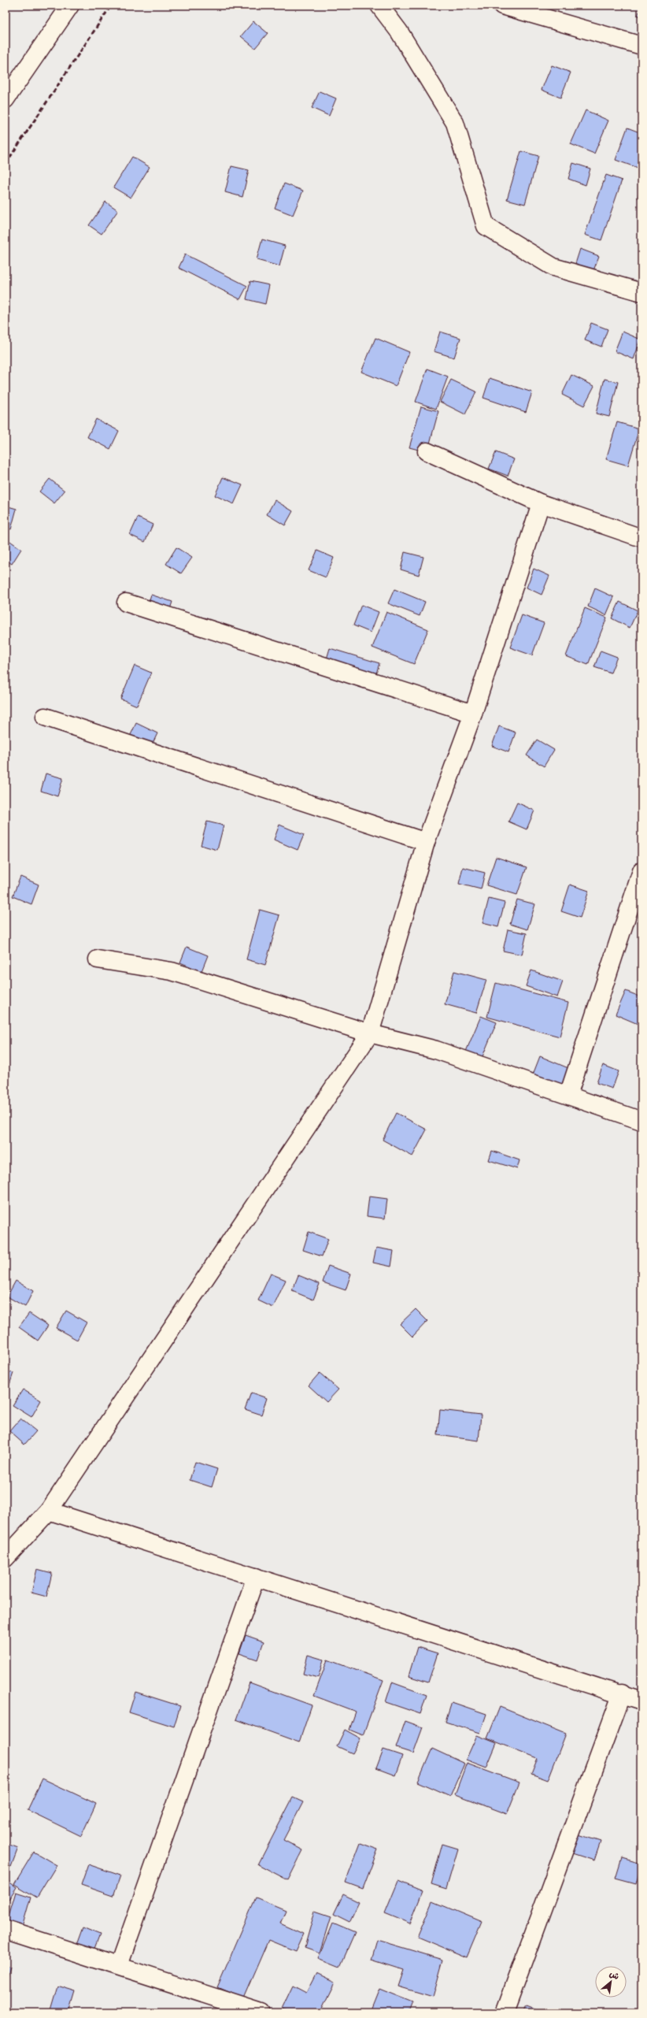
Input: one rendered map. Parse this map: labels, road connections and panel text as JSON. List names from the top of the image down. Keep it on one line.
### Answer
{"north":"top right"}
